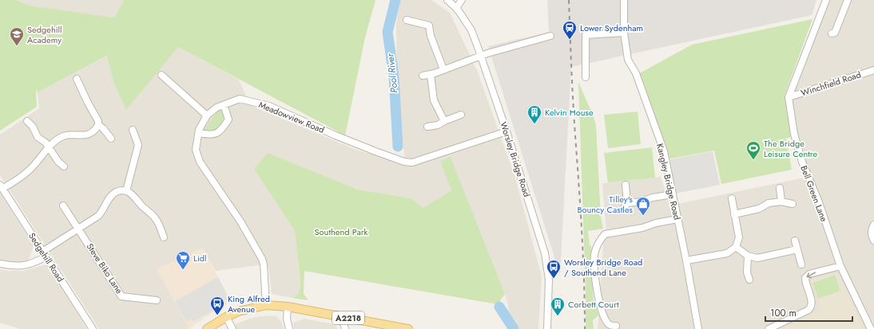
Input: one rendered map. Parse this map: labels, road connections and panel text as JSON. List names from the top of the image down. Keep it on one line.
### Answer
{"streets":{"main road":["A2218"],"street":["Winchfield Road","Meadowview Road","Worsley Bridge Road","Kangley Bridge Road","Bell Green Lane","Sedgehill Road","Steve Biko Lane"]},"crossings":[["Winchfield Road","Bell Green Lane"],["Meadowview Road","Worsley Bridge Road"],["Meadowview Road","A2218"]],"water":["Pool River"],"parks":["Southend Park"],"places":{"station":["Lower Sydenham"],"school or university":["Sedgehill Academy"],"building":["Kelvin House","Corbett Court"],"sports":["The Bridge Leisure Centre"],"shop":["Tilley's Bouncy Castles"],"supermarket":["Lidl"],"bus stop":["Worsley Bridge Road / Southend Lane","King Alfred Avenue"]},"scale_bar":"100 m"}
